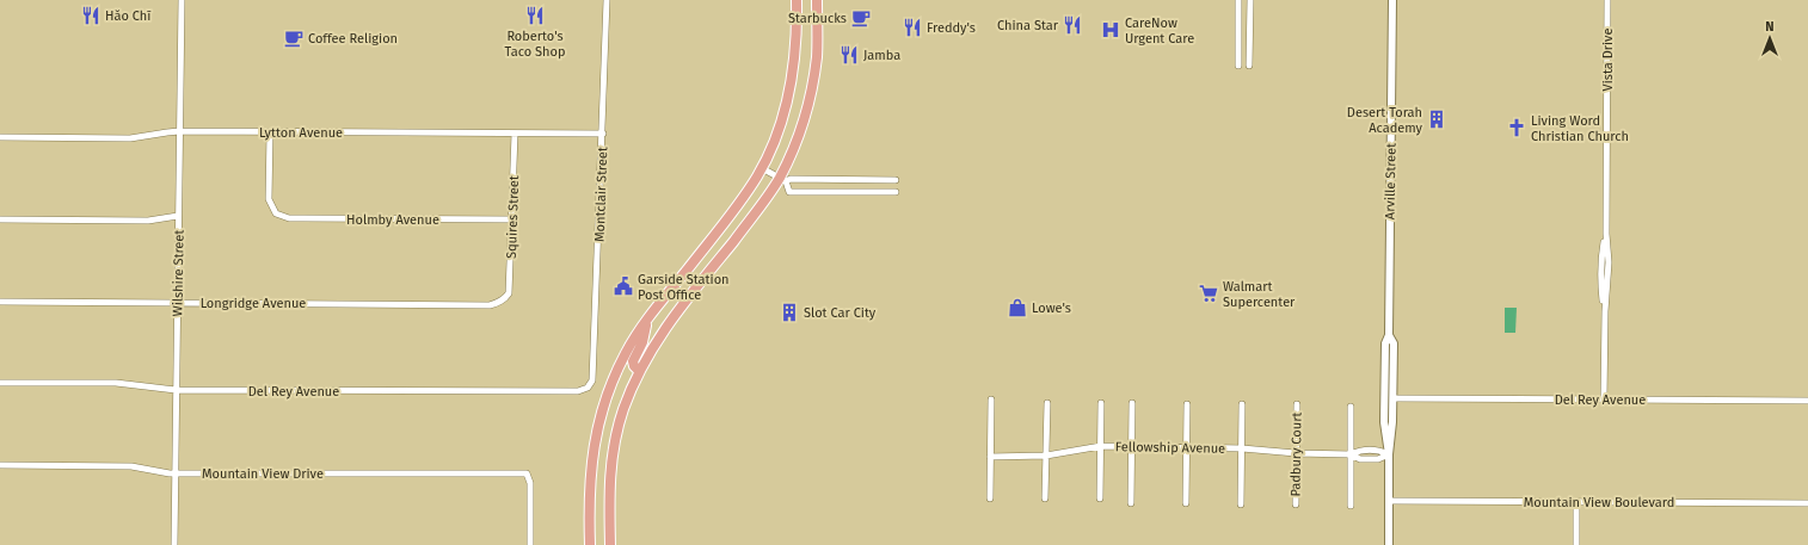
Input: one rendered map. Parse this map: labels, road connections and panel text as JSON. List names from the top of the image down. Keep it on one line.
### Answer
{"streets":{"street":["Vista Drive","Lytton Avenue","Arville Street","Montclair Street","Squires Street","Holmby Avenue","Wilshire Street","Longridge Avenue","Del Rey Avenue","Fellowship Avenue","Padbury Court","Mountain View Drive","Mountain View Boulevard"]},"crossings":[["Vista Drive","Del Rey Avenue"],["Lytton Avenue","Montclair Street"],["Lytton Avenue","Squires Street"],["Lytton Avenue","Holmby Avenue"],["Lytton Avenue","Wilshire Street"],["Arville Street","Del Rey Avenue"],["Arville Street","Fellowship Avenue"],["Arville Street","Mountain View Boulevard"],["Montclair Street","Del Rey Avenue"],["Squires Street","Holmby Avenue"],["Squires Street","Longridge Avenue"],["Wilshire Street","Longridge Avenue"],["Wilshire Street","Del Rey Avenue"],["Wilshire Street","Mountain View Drive"],["Fellowship Avenue","Padbury Court"]],"places":{"restaurant":["Hǎo Chī","Roberto's Taco Shop","China Star","Freddy's","Jamba"],"cafe":["Starbucks","Coffee Religion"],"hospital":["CareNow Urgent Care"],"building":["Desert Torah Academy","Slot Car City"],"church":["Living Word Christian Church"],"public building":["Garside Station Post Office"],"supermarket":["Walmart Supercenter"],"shop":["Lowe's"]},"north":"top"}
